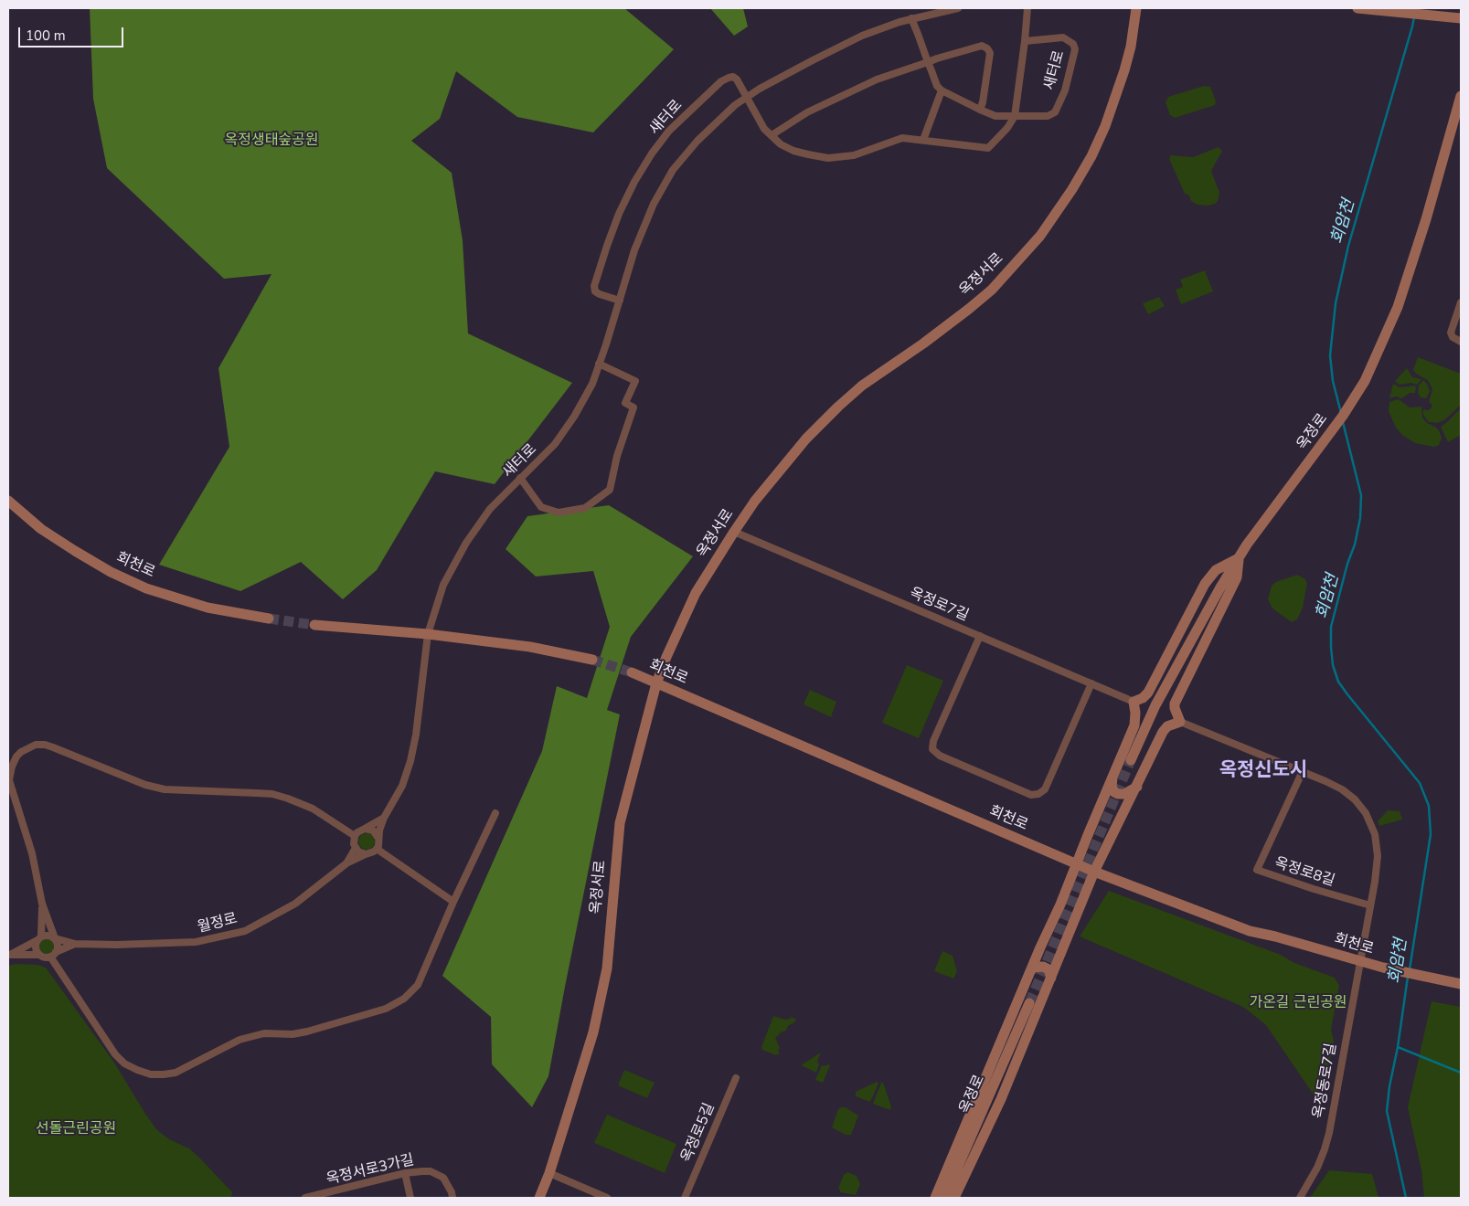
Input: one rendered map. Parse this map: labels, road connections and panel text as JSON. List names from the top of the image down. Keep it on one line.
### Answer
{"streets":{"main road":["옥정서로","옥정로","회천로"],"street":["새터로","옥정로7길","옥정로8길","월정로","옥정동로7길","옥정로5길","옥정서로3가길"]},"crossings":[["옥정서로","회천로"],["옥정서로","옥정로7길"],["회천로","옥정동로7길"]],"districts":["옥정신도시"],"water":["회암천"],"parks":["옥정생태숲공원","가온길 근린공원","선돌근린공원"],"scale_bar":"100 m"}
